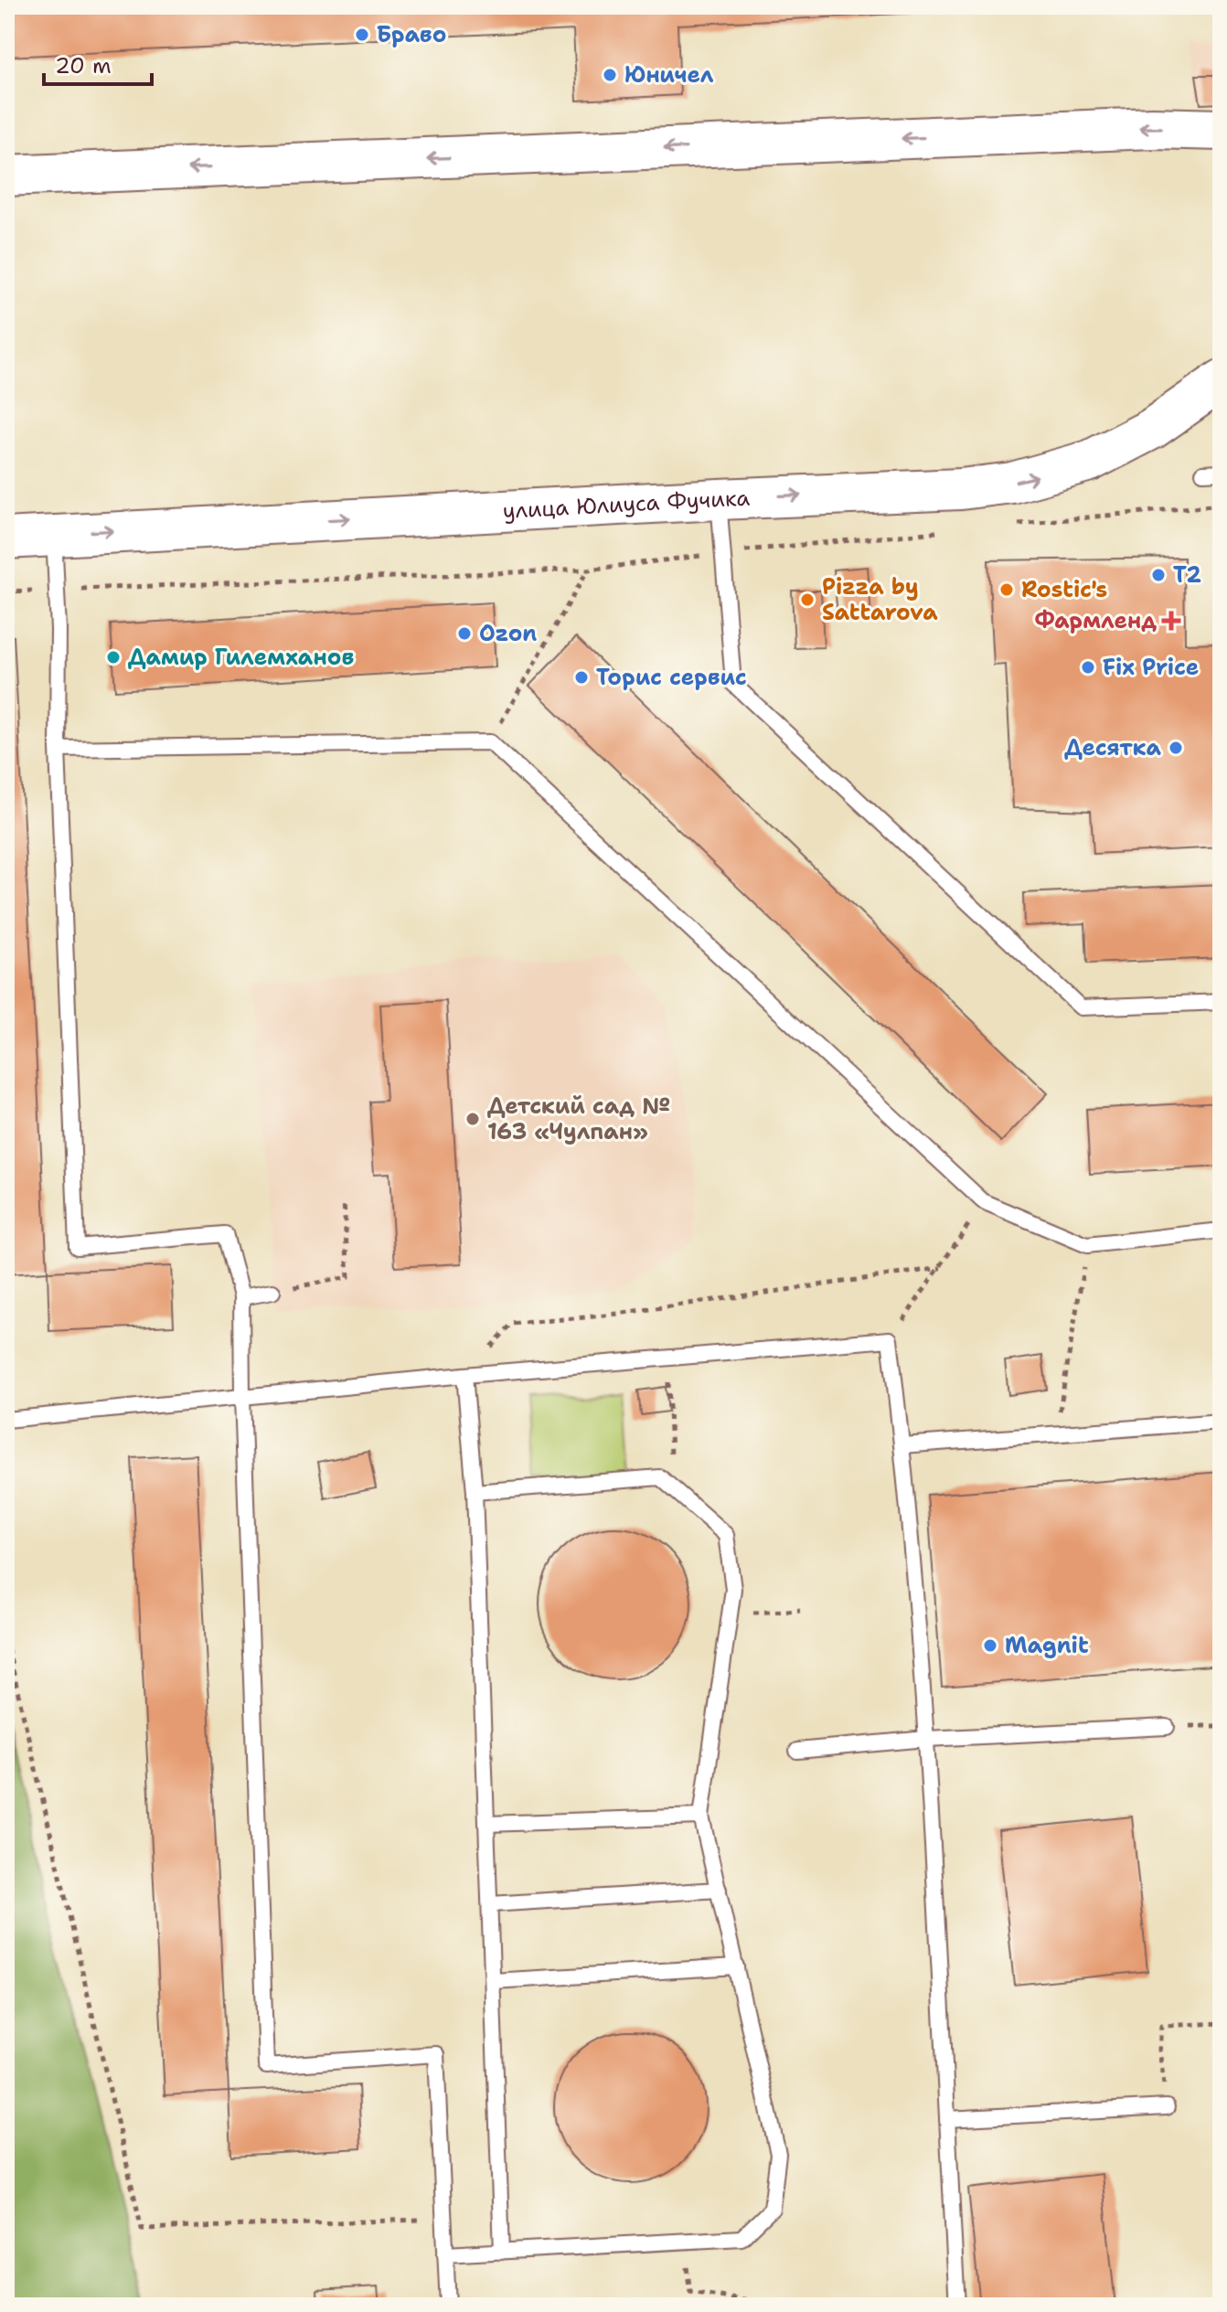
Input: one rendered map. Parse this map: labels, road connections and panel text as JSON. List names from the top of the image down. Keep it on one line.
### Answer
{"streets":{"main road":["улица Юлиуса Фучика"]},"places":{"other":["Браво","Юничел","T2","Rostic's","Pizza by Sattarova","Ozon","Дамир Гилемханов","Fix Price","Торис сервис","Десятка","Детский сад № 163 «Чулпан»","Magnit"],"health":["Фармленд"]},"scale_bar":"20 m"}
